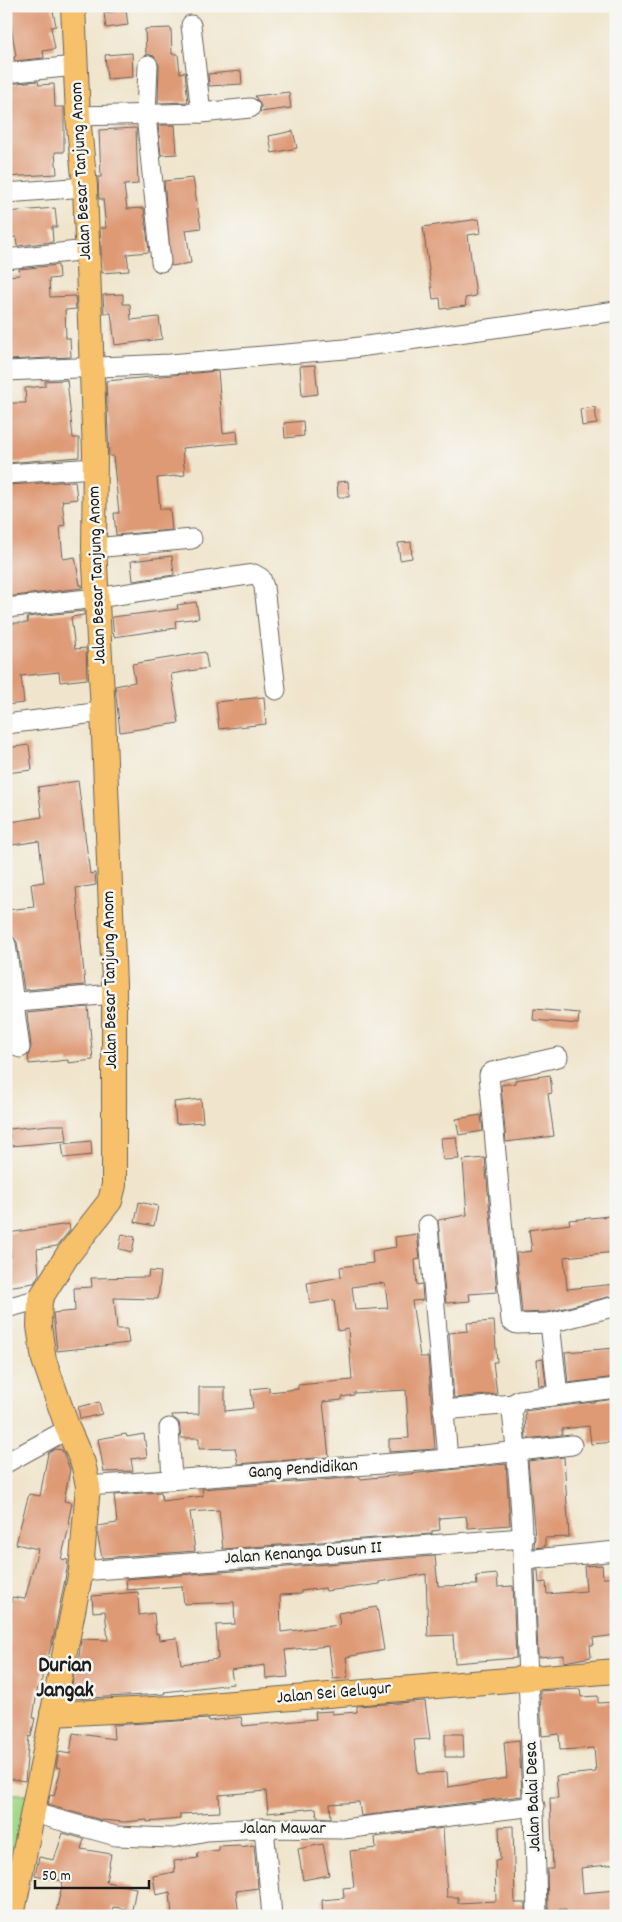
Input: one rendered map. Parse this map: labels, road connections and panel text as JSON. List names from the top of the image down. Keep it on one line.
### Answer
{"streets":{"main road":["Jalan Besar Tanjung Anom","Jalan Sei Gelugur"],"street":["Gang Pendidikan","Jalan Kenanga Dusun II","Jalan Balai Desa","Jalan Mawar"]},"crossings":[["Gang Pendidikan","Jalan Balai Desa"],["Jalan Kenanga Dusun II","Jalan Balai Desa"],["Jalan Sei Gelugur","Jalan Balai Desa"],["Jalan Balai Desa","Jalan Mawar"]],"districts":["Durian Jangak"],"scale_bar":"50 m"}
